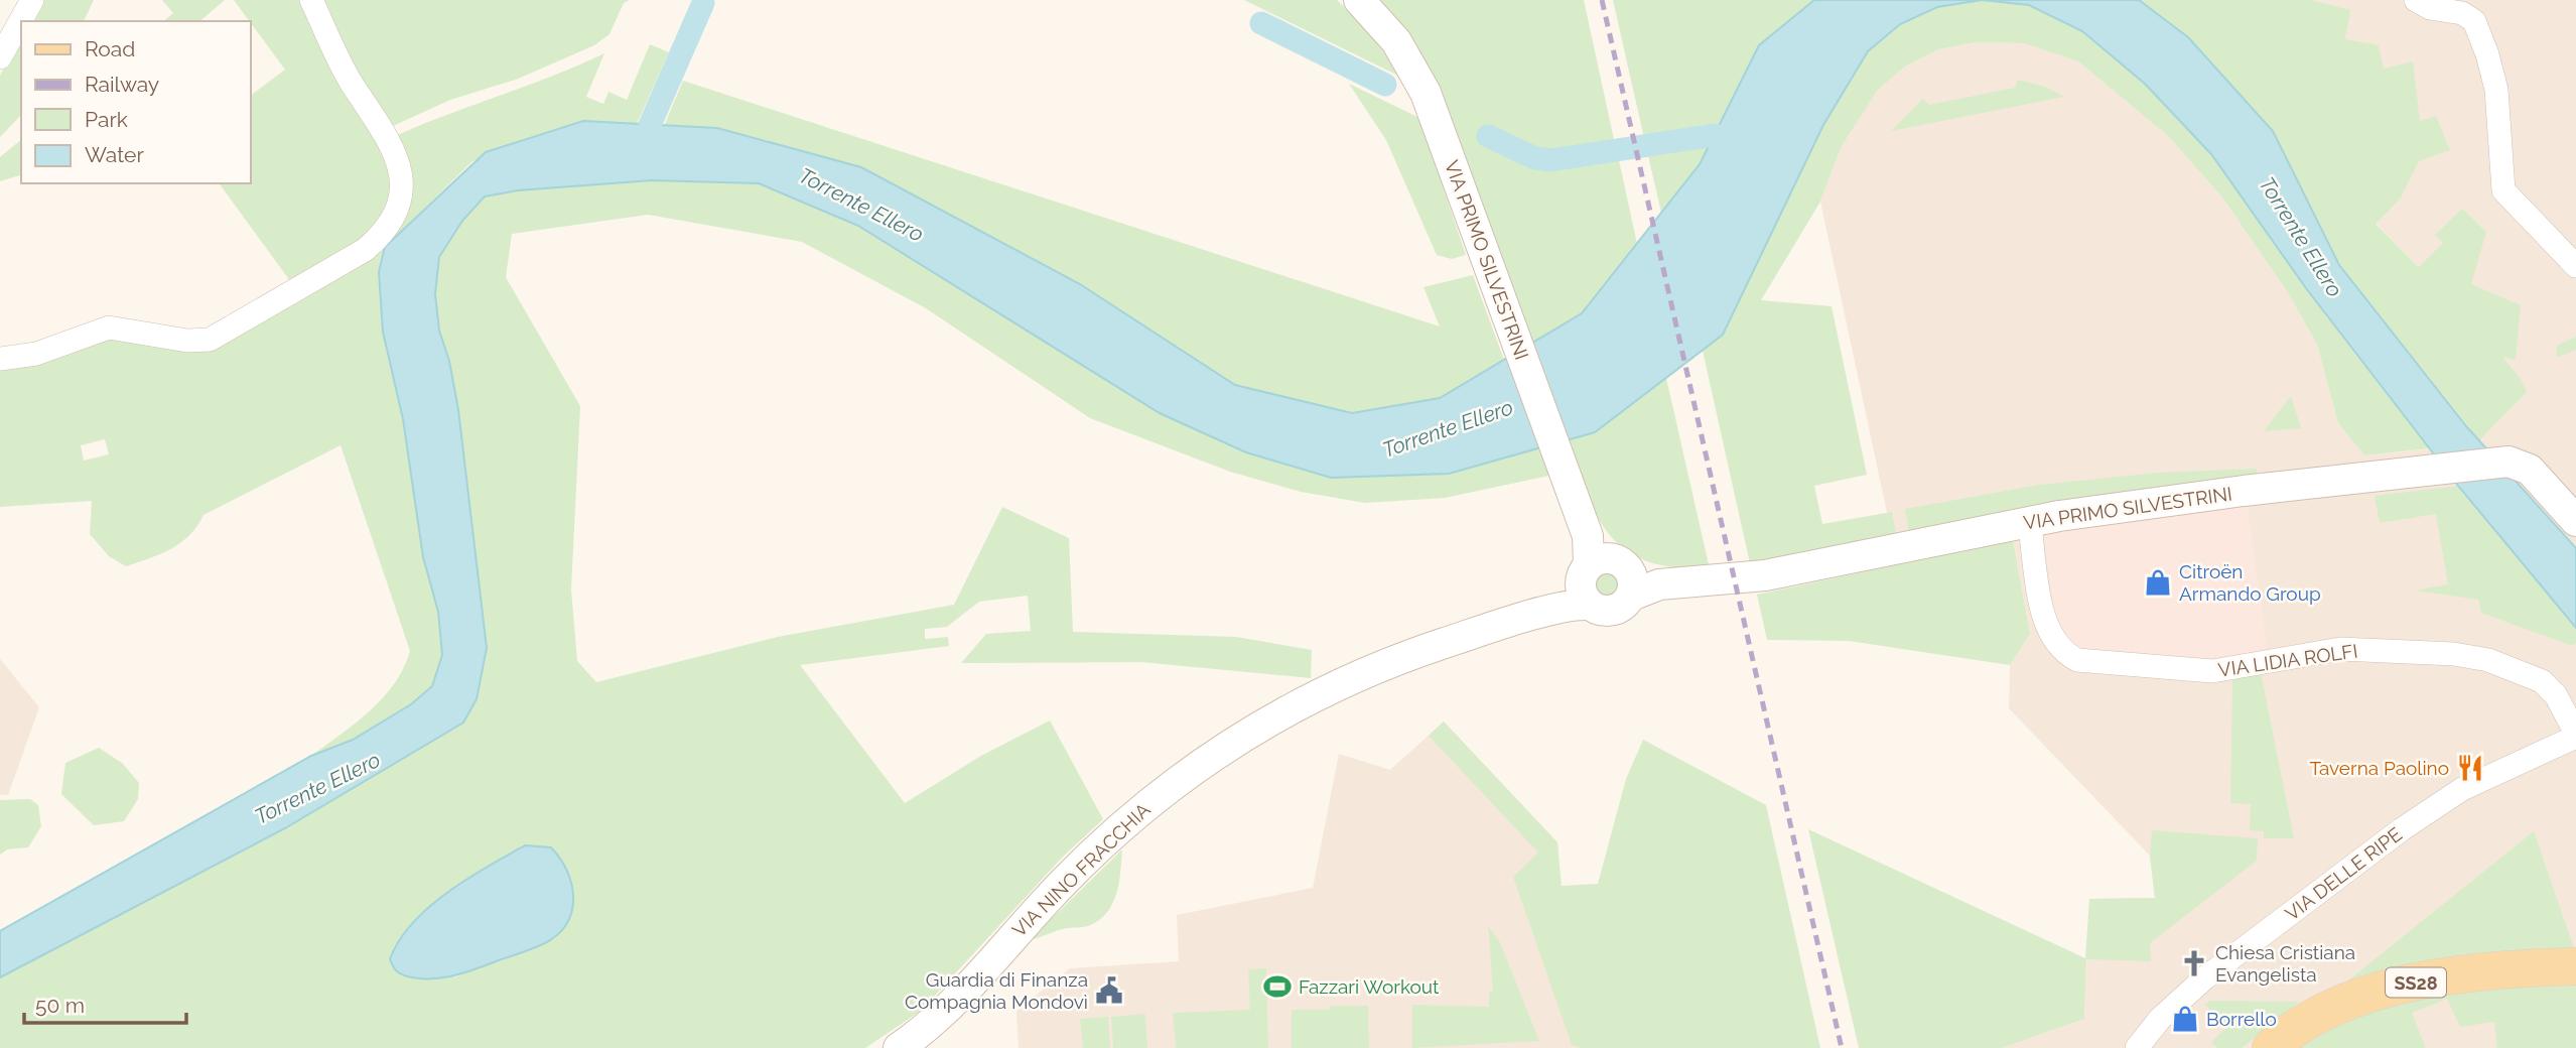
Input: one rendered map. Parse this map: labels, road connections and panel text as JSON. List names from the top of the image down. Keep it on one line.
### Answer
{"streets":{"main road":["SS28"],"street":["VIA PRIMO SILVESTRINI","VIA LIDIA ROLFI","VIA NINO FRACCHIA","VIA DELLE RIPE"]},"crossings":[["VIA PRIMO SILVESTRINI","VIA LIDIA ROLFI"],["VIA PRIMO SILVESTRINI","VIA NINO FRACCHIA"],["VIA LIDIA ROLFI","VIA DELLE RIPE"]],"water":["Torrente Ellero"],"places":{"shop":["Citroën Armando Group","Borrello"],"restaurant":["Taverna Paolino"],"church":["Chiesa Cristiana Evangelista"],"sports":["Fazzari Workout"],"public building":["Guardia di Finanza Compagnia Mondovì"]},"legend":["Road","Railway","Park","Water"],"scale_bar":"50 m"}
